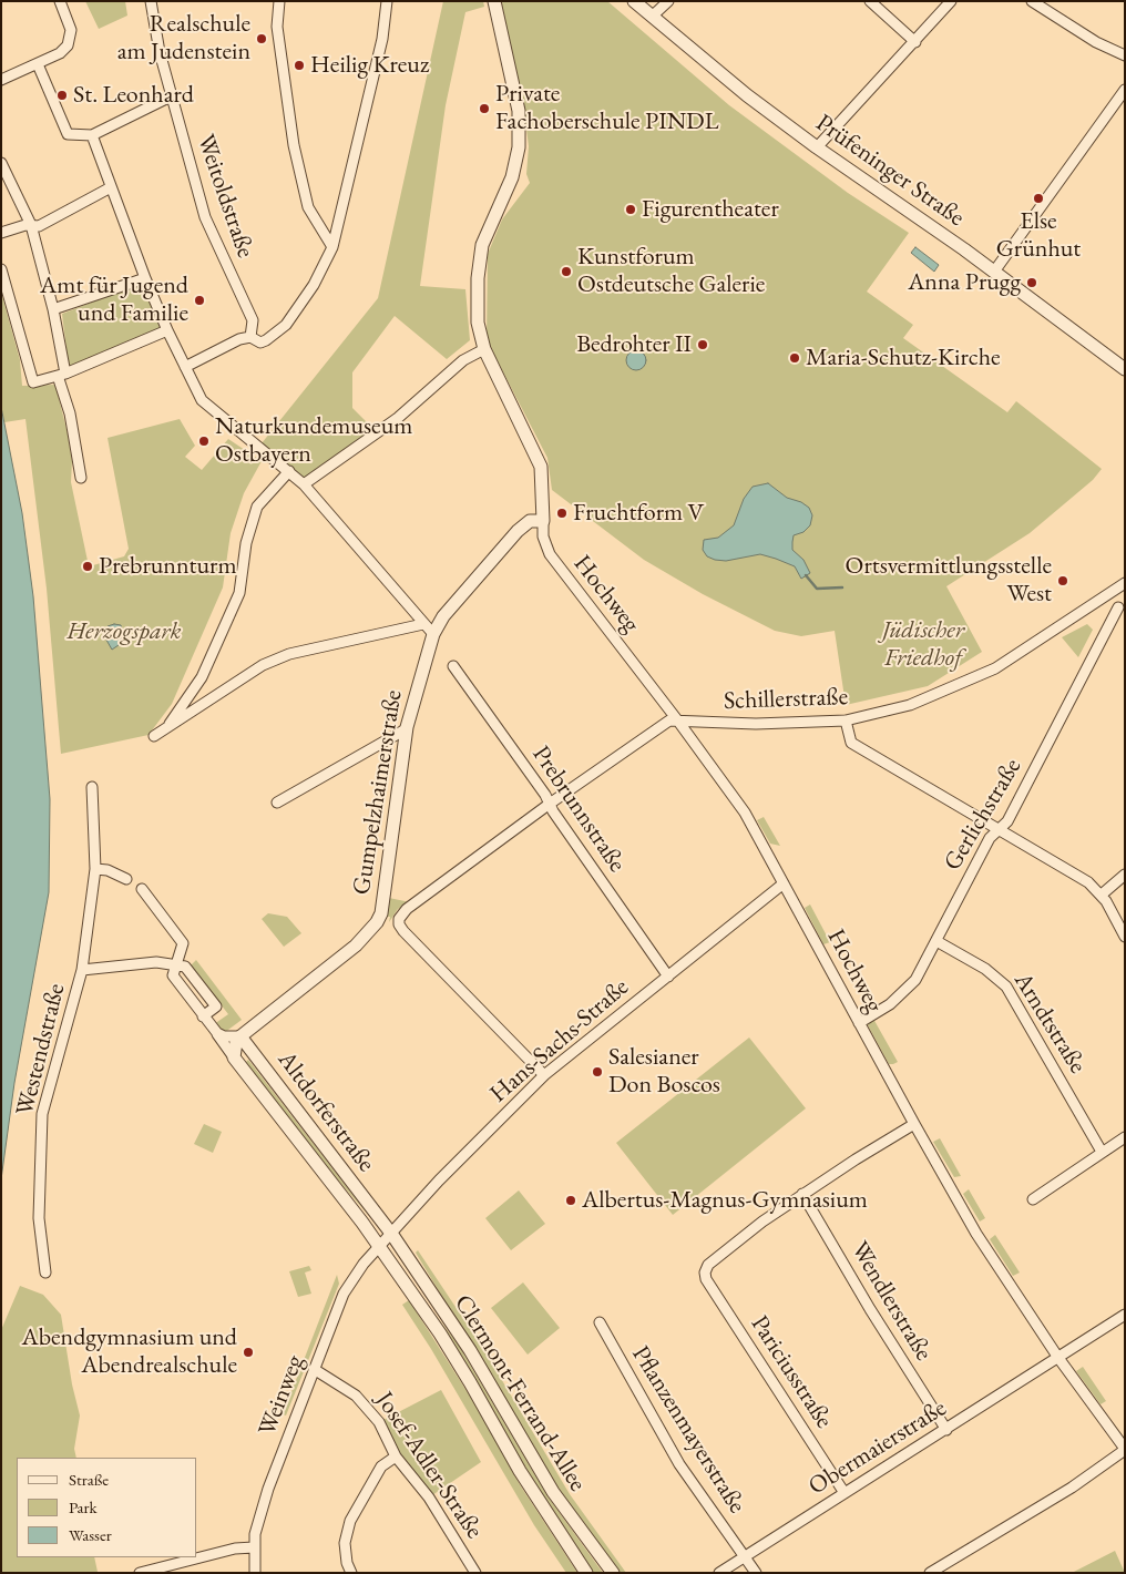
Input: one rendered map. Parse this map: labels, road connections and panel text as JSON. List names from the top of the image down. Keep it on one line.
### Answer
{"streets":{"street":["Prüfeninger Straße","Weitoldstraße","Hochweg","Schillerstraße","Gumpelzhaimerstraße","Prebrunnstraße","Gerlichstraße","Arndtstraße","Hans-Sachs-Straße","Westendstraße","Altdorferstraße","Wendlerstraße","Pariciusstraße","Clermont-Ferrand-Allee","Weinweg","Pflanzenmayerstraße","Obermaierstraße","Josef-Adler-Straße"]},"crossings":[["Hochweg","Schillerstraße"],["Hochweg","Gumpelzhaimerstraße"],["Hochweg","Gerlichstraße"],["Hochweg","Hans-Sachs-Straße"],["Hochweg","Obermaierstraße"],["Schillerstraße","Prebrunnstraße"],["Schillerstraße","Hans-Sachs-Straße"],["Gumpelzhaimerstraße","Altdorferstraße"],["Prebrunnstraße","Hans-Sachs-Straße"],["Gerlichstraße","Arndtstraße"],["Hans-Sachs-Straße","Altdorferstraße"],["Hans-Sachs-Straße","Clermont-Ferrand-Allee"],["Hans-Sachs-Straße","Weinweg"],["Westendstraße","Altdorferstraße"],["Altdorferstraße","Clermont-Ferrand-Allee"],["Altdorferstraße","Weinweg"],["Wendlerstraße","Pariciusstraße"],["Wendlerstraße","Obermaierstraße"],["Pariciusstraße","Obermaierstraße"],["Clermont-Ferrand-Allee","Weinweg"],["Weinweg","Josef-Adler-Straße"],["Pflanzenmayerstraße","Obermaierstraße"]],"parks":["Jüdischer Friedhof","Herzogspark"],"places":["Realschule am Judenstein","Heilig Kreuz","St. Leonhard","Private Fachoberschule PINDL","Else Grünhut","Figurentheater","Kunstforum Ostdeutsche Galerie","Anna Prugg","Amt für Jugend und Familie","Bedrohter II","Maria-Schutz-Kirche","Naturkundemuseum Ostbayern","Fruchtform V","Prebrunnturm","Ortsvermittlungsstelle West","Salesianer Don Boscos","Albertus-Magnus-Gymnasium","Abendgymnasium und Abendrealschule"],"legend":["Straße","Park","Wasser"]}
